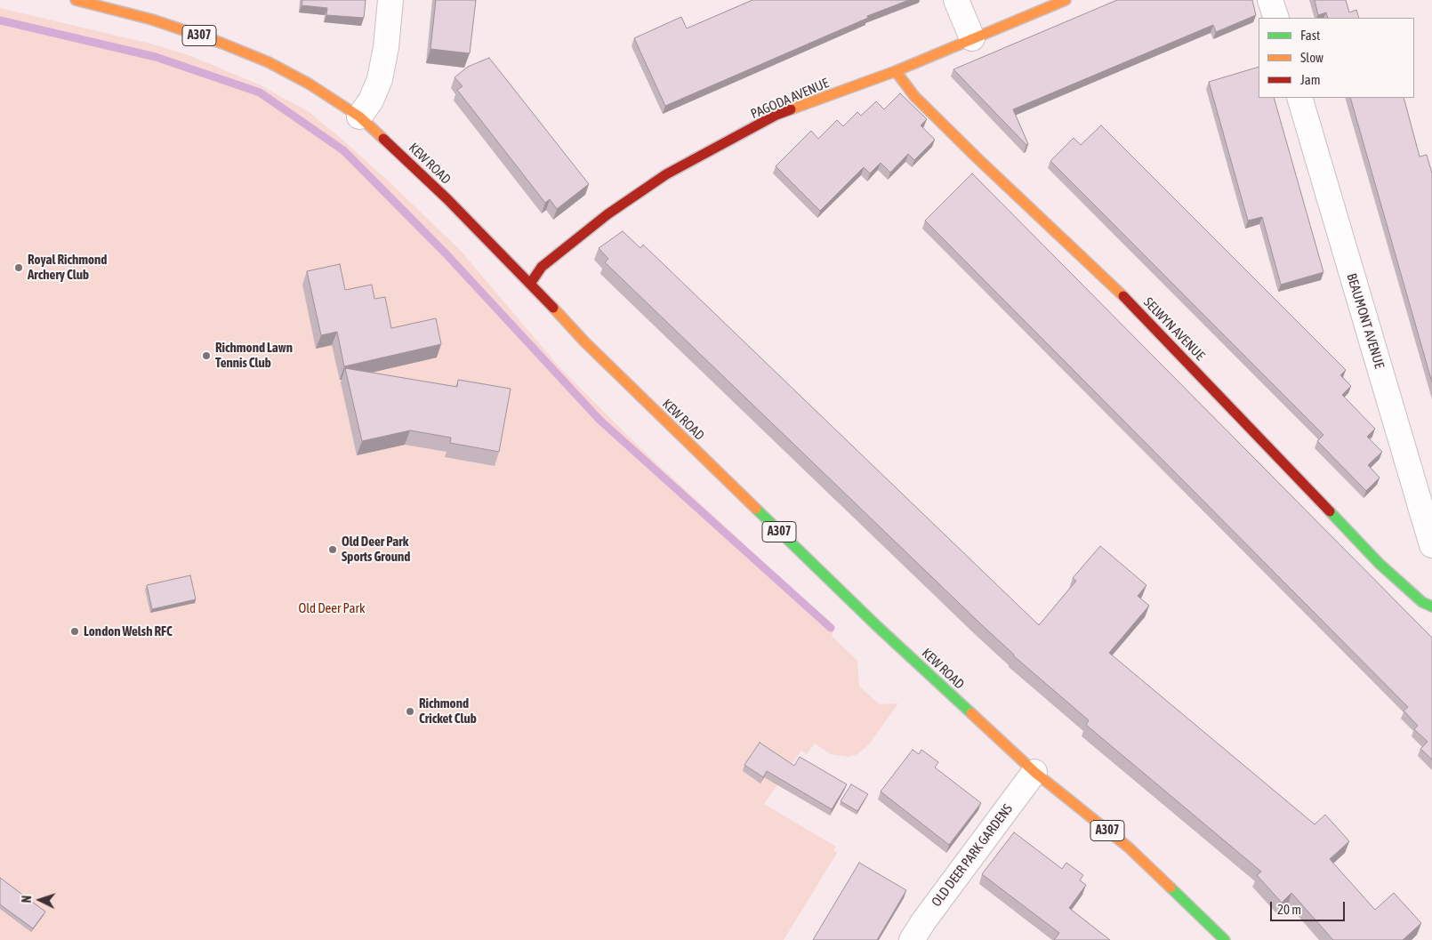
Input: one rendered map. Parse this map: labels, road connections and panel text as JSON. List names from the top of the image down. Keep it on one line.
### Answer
{"streets":{"main road":["A307","PAGODA AVENUE","KEW ROAD","SELWYN AVENUE"],"street":["BEAUMONT AVENUE","OLD DEER PARK GARDENS"]},"crossings":[["PAGODA AVENUE","KEW ROAD"],["PAGODA AVENUE","SELWYN AVENUE"],["KEW ROAD","OLD DEER PARK GARDENS"]],"parks":["Old Deer Park"],"places":["Royal Richmond Archery Club","Richmond Lawn Tennis Club","Old Deer Park Sports Ground","London Welsh RFC","Richmond Cricket Club"],"legend":["Fast","Slow","Jam"],"scale_bar":"20 m","north":"left"}
